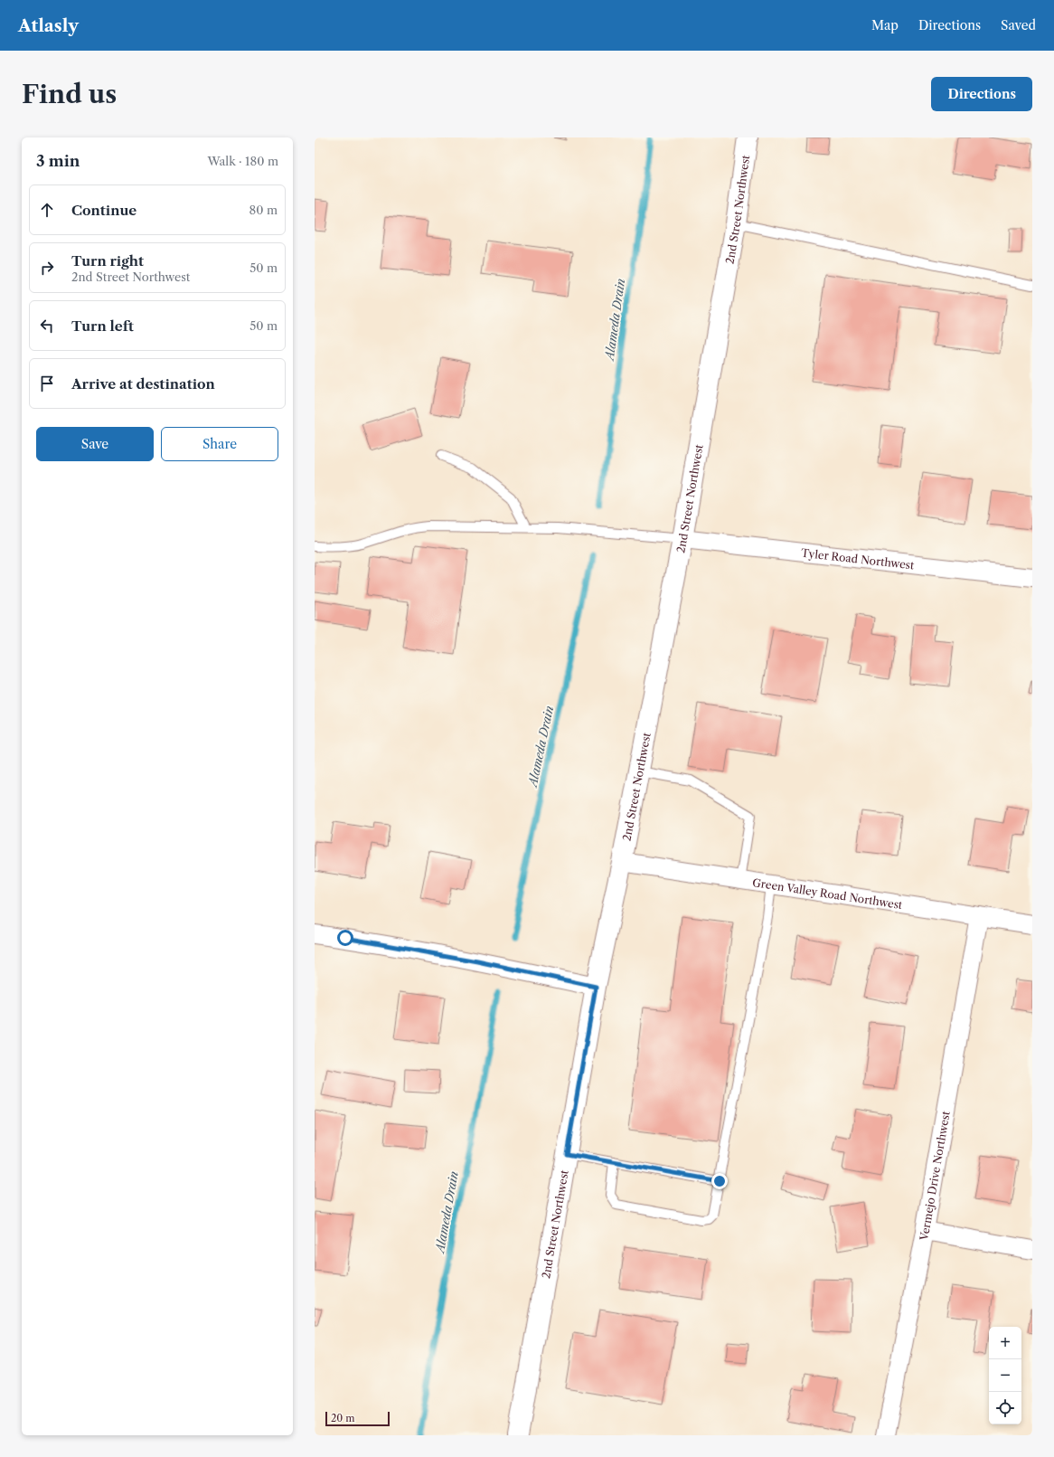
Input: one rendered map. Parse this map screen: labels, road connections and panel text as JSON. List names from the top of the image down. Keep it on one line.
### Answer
{"streets":{"main road":["2nd Street Northwest"],"street":["Tyler Road Northwest","Green Valley Road Northwest","Vermejo Drive Northwest"]},"crossings":[["2nd Street Northwest","Tyler Road Northwest"],["2nd Street Northwest","Green Valley Road Northwest"],["Green Valley Road Northwest","Vermejo Drive Northwest"]],"water":["Alameda Drain"],"scale_bar":"20 m","page":{"header":"Atlasly","nav":["Map","Directions","Saved"],"buttons":["Directions",["Save","Share"]],"title":"Find us","heading":["3 min","Walk · 180 m"],"list":[["Continue","80 m"],["Turn right","2nd Street Northwest","50 m"],["Turn left","50 m"],"Arrive at destination"],"map_buttons":["+","−"],"scale":"20 m"}}
